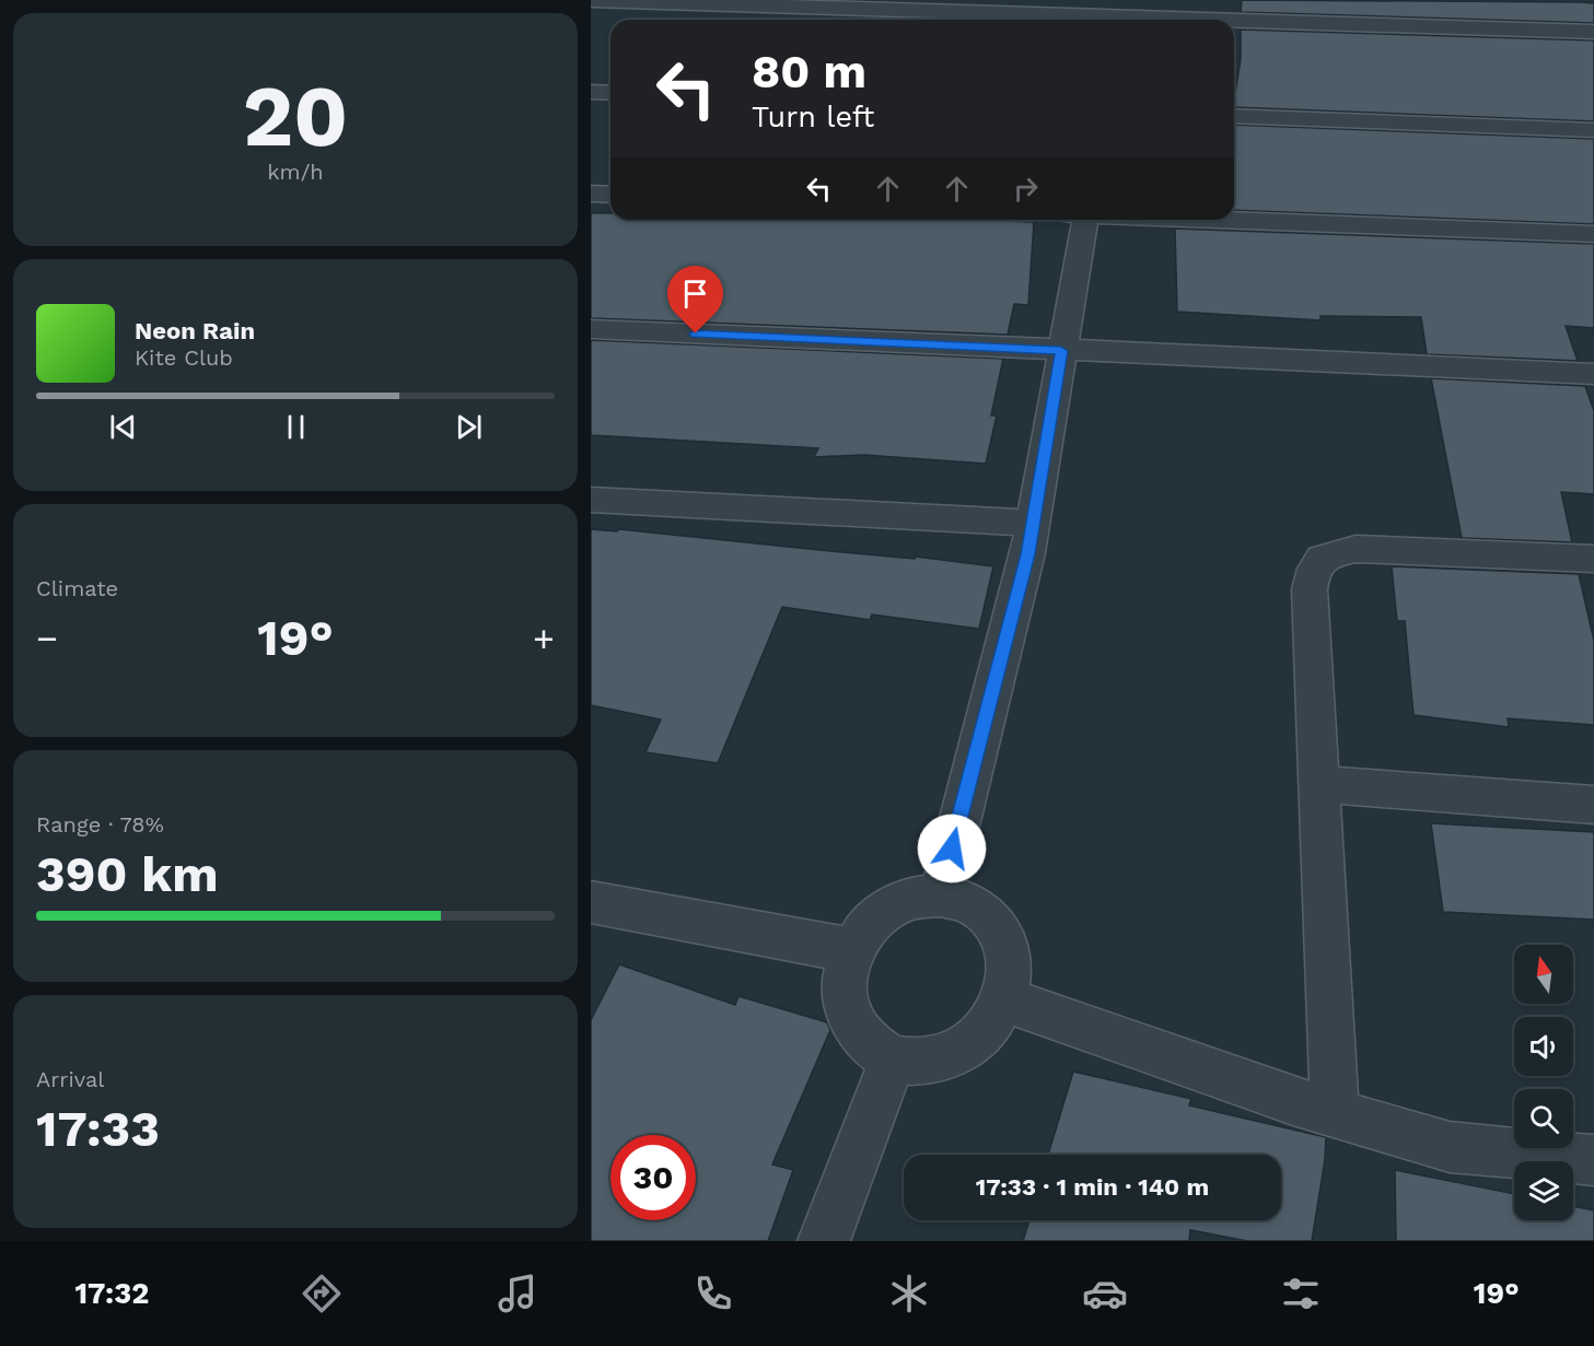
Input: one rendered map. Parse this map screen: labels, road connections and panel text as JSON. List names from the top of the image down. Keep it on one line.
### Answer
{"north":"top","page":{"tile":[["20","km/h"],"Climate",["Range · 78%","390 km"],["Arrival","17:33"]],"turn":["80 m","Turn left"],"song":["Neon Rain","Kite Club"],"heat":["−","19°","+"],"limit":"30","trip":"17:33 · 1 min · 140 m","tabs":["17:32","19°"]}}
